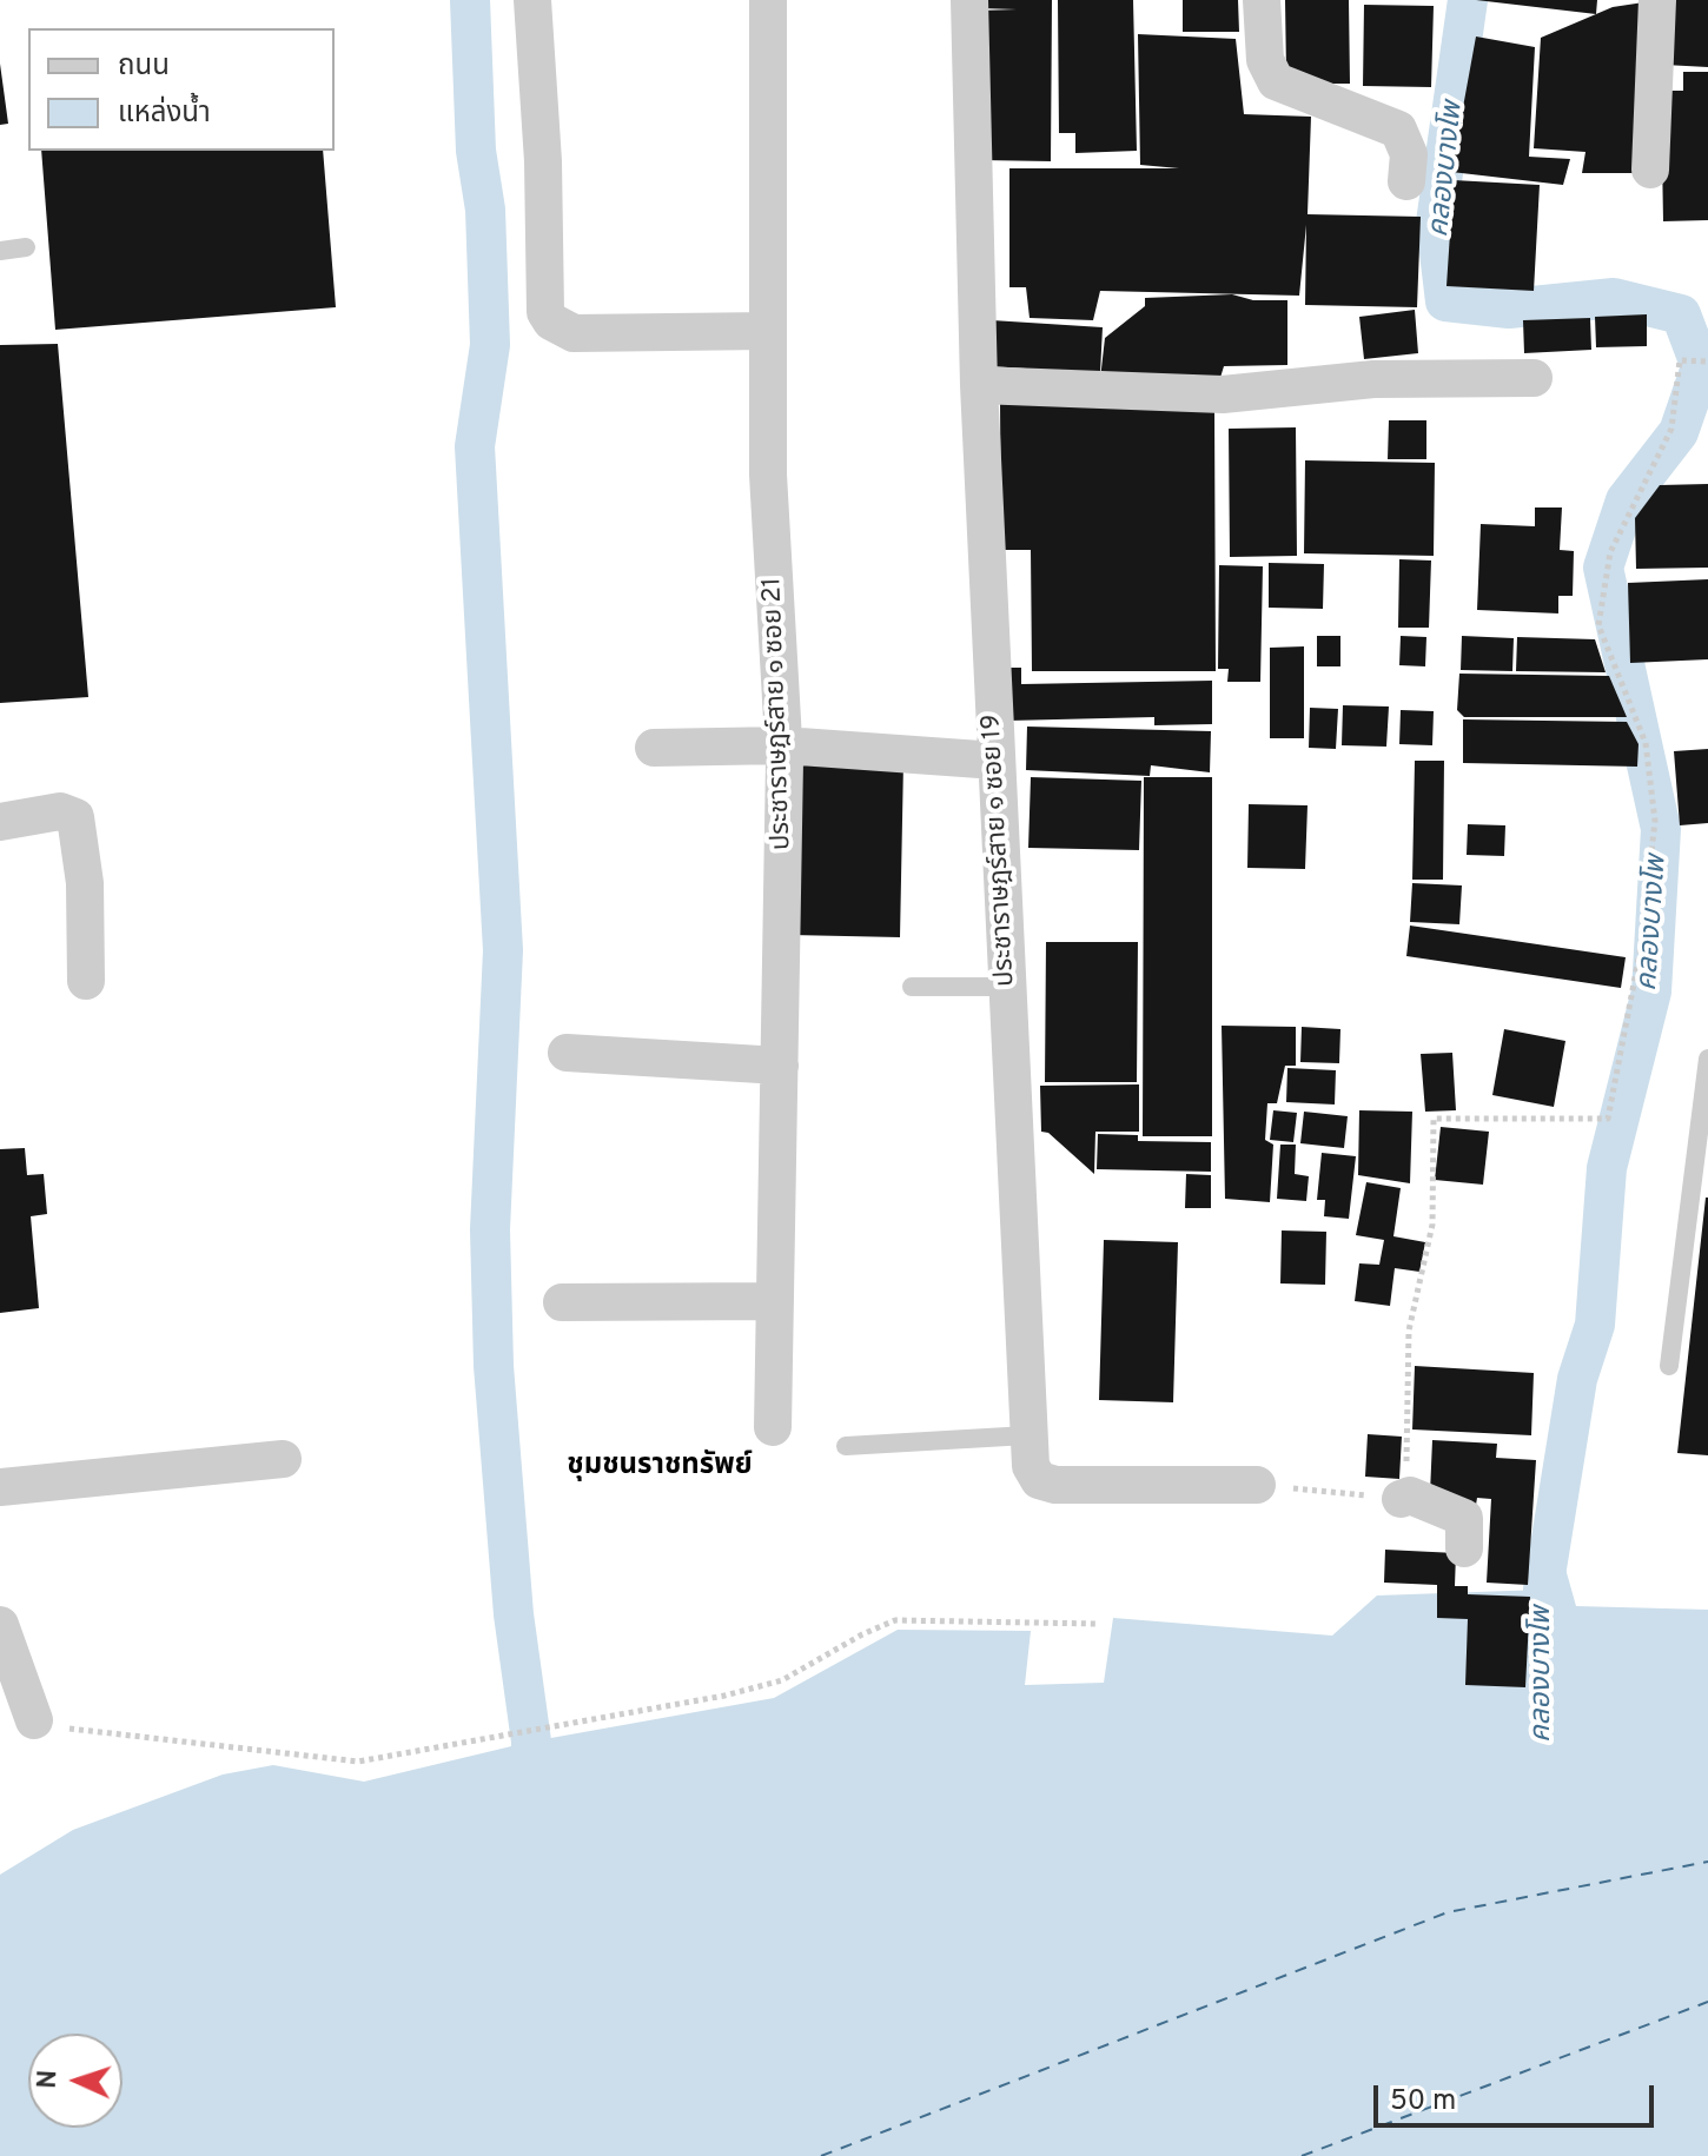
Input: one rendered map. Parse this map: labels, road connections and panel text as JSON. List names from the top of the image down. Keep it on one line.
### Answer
{"streets":{"street":["ประชาราษฎร์สาย ๑ ซอย 21","ประชาราษฎร์สาย ๑ ซอย 19"]},"districts":["ชุมชนราชทรัพย์"],"water":["คลองบางโพ"],"legend":["ถนน","แหล่งน้ำ"],"scale_bar":"50 m","north":"left"}
